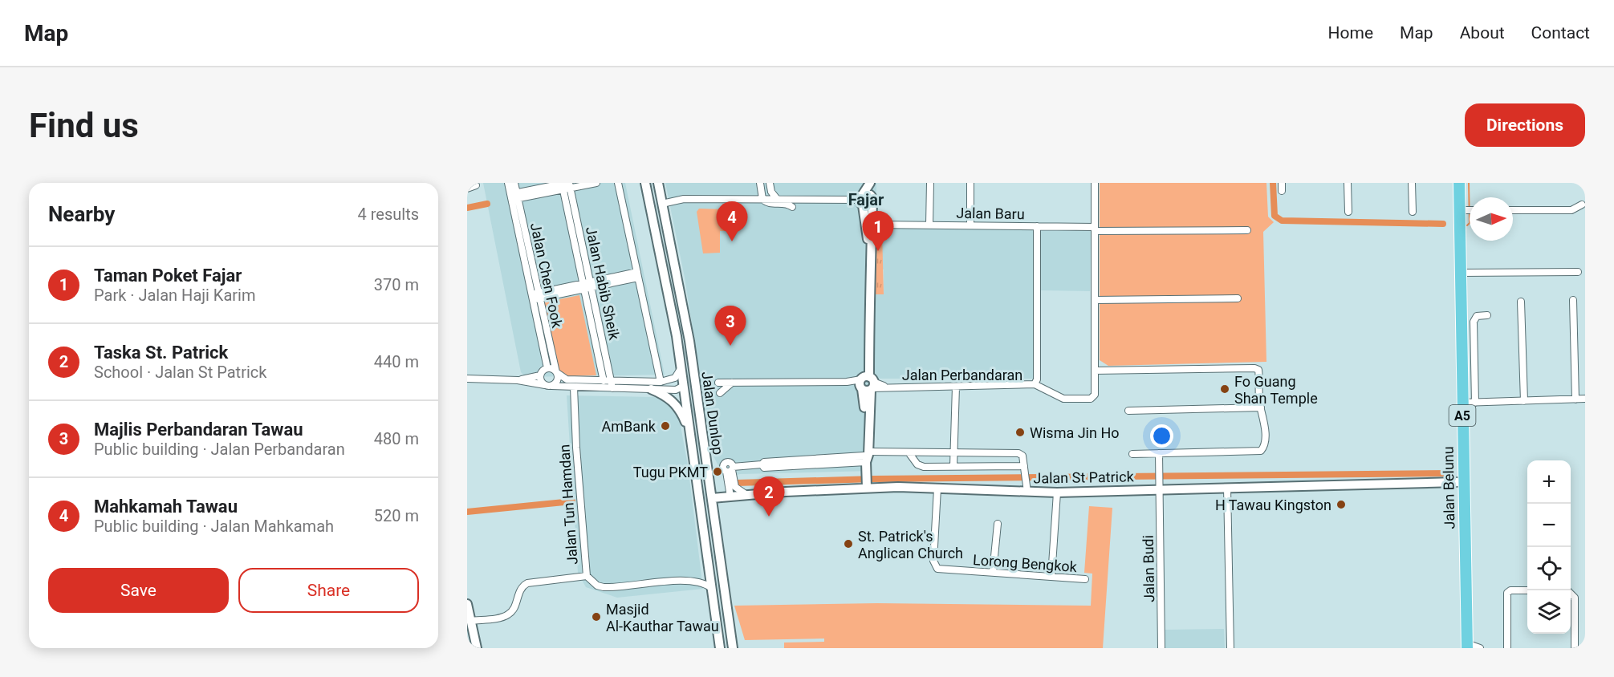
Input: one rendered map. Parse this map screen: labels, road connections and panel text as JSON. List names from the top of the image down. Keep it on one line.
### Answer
{"streets":{"highway":["A5","Jalan Belunu"],"street":["Jalan Baru","Jalan Chen Fook","Jalan Habib Sheik","Jalan Perbandaran","Jalan Dunlop","Jalan St Patrick","Jalan Tun Hamdan","Lorong Bengkok","Jalan Budi"]},"crossings":[["Jalan Dunlop","Jalan St Patrick"],["Jalan Dunlop","Jalan Tun Hamdan"],["Jalan St Patrick","Jalan Belunu"],["Jalan St Patrick","Lorong Bengkok"],["Jalan St Patrick","Jalan Budi"]],"districts":["Fajar"],"places":["Fo Guang Shan Temple","AmBank","Wisma Jin Ho","Tugu PKMT","H Tawau Kingston","St. Patrick's Anglican Church","Masjid Al-Kauthar Tawau"],"north":"right","page":{"header":"Map","nav":["Home","Map","About","Contact"],"buttons":["Directions",["Save","Share"]],"title":"Find us","heading":["Nearby","4 results"],"pins":["4","1","3","2"],"list":[{"mark":"1","name":"Taman Poket Fajar","note":"Park · Jalan Haji Karim","value":"370 m"},{"mark":"2","name":"Taska St. Patrick","note":"School · Jalan St Patrick","value":"440 m"},{"mark":"3","name":"Majlis Perbandaran Tawau","note":"Public building · Jalan Perbandaran","value":"480 m"},{"mark":"4","name":"Mahkamah Tawau","note":"Public building · Jalan Mahkamah","value":"520 m"}],"map_buttons":["+","−"]}}
